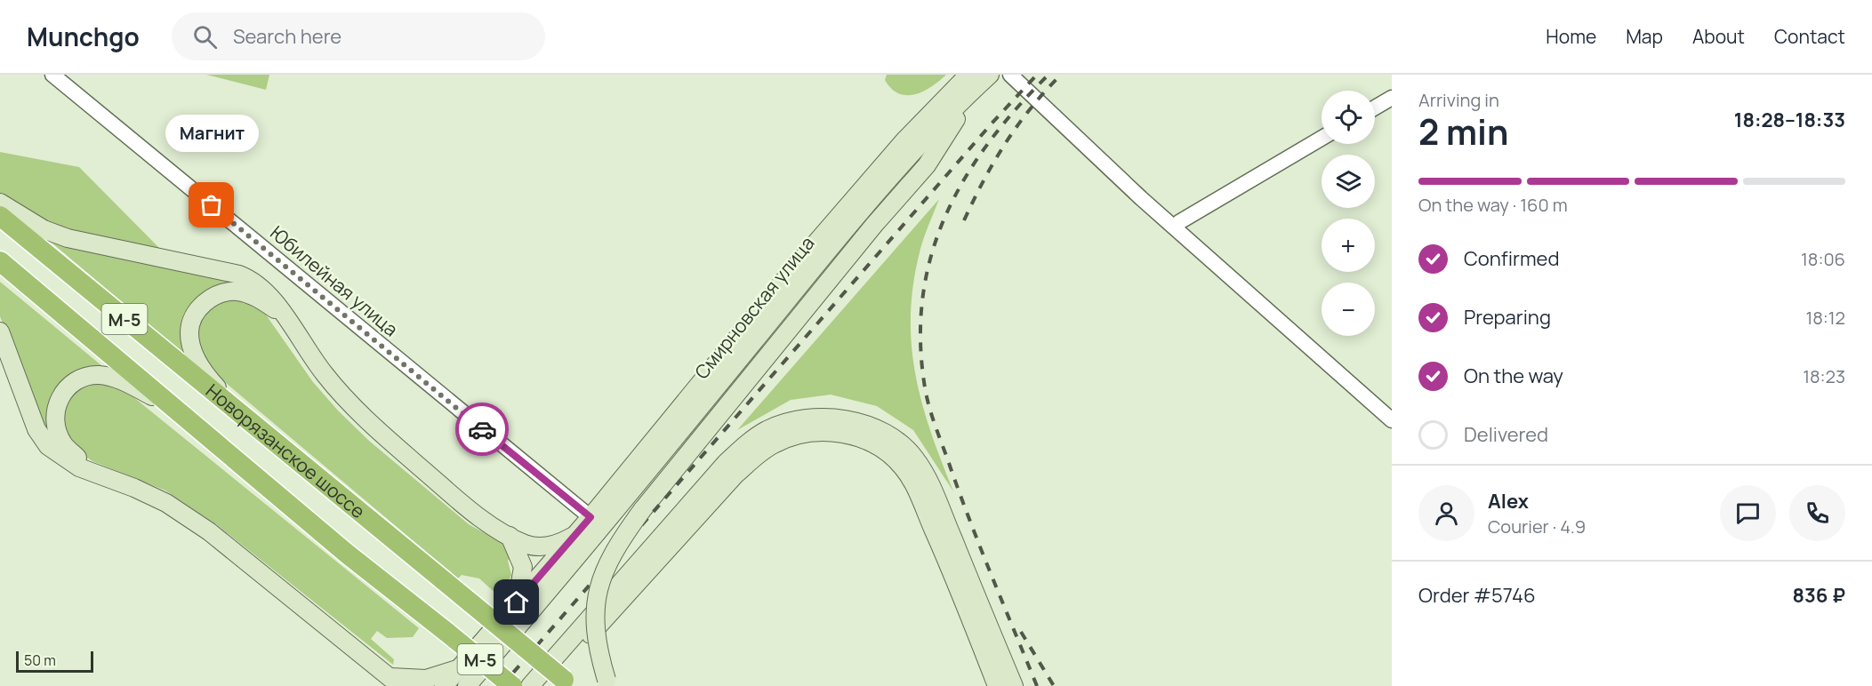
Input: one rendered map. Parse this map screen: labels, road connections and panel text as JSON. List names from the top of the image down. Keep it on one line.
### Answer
{"streets":{"highway":["М-5","Новорязанское шоссе"],"main road":["Смирновская улица"],"street":["Юбилейная улица"]},"crossings":[["Юбилейная улица","Смирновская улица"],["Смирновская улица","М-5"],["М-5","Новорязанское шоссе"]],"places":["Магнит"],"scale_bar":"50 m","page":{"header":"Munchgo","search":"Search here","nav":["Home","Map","About","Contact"],"heading":["2 min","Arriving in","18:28–18:33"],"panel":["Alex","Courier · 4.9","Order #5746","836 ₽"],"map_buttons":["+","−"],"bubble":"Магнит","bar":"On the way · 160 m","list":[["Confirmed","18:06"],["Preparing","18:12"],["On the way","18:23"],"Delivered"],"scale":"50 m"}}
